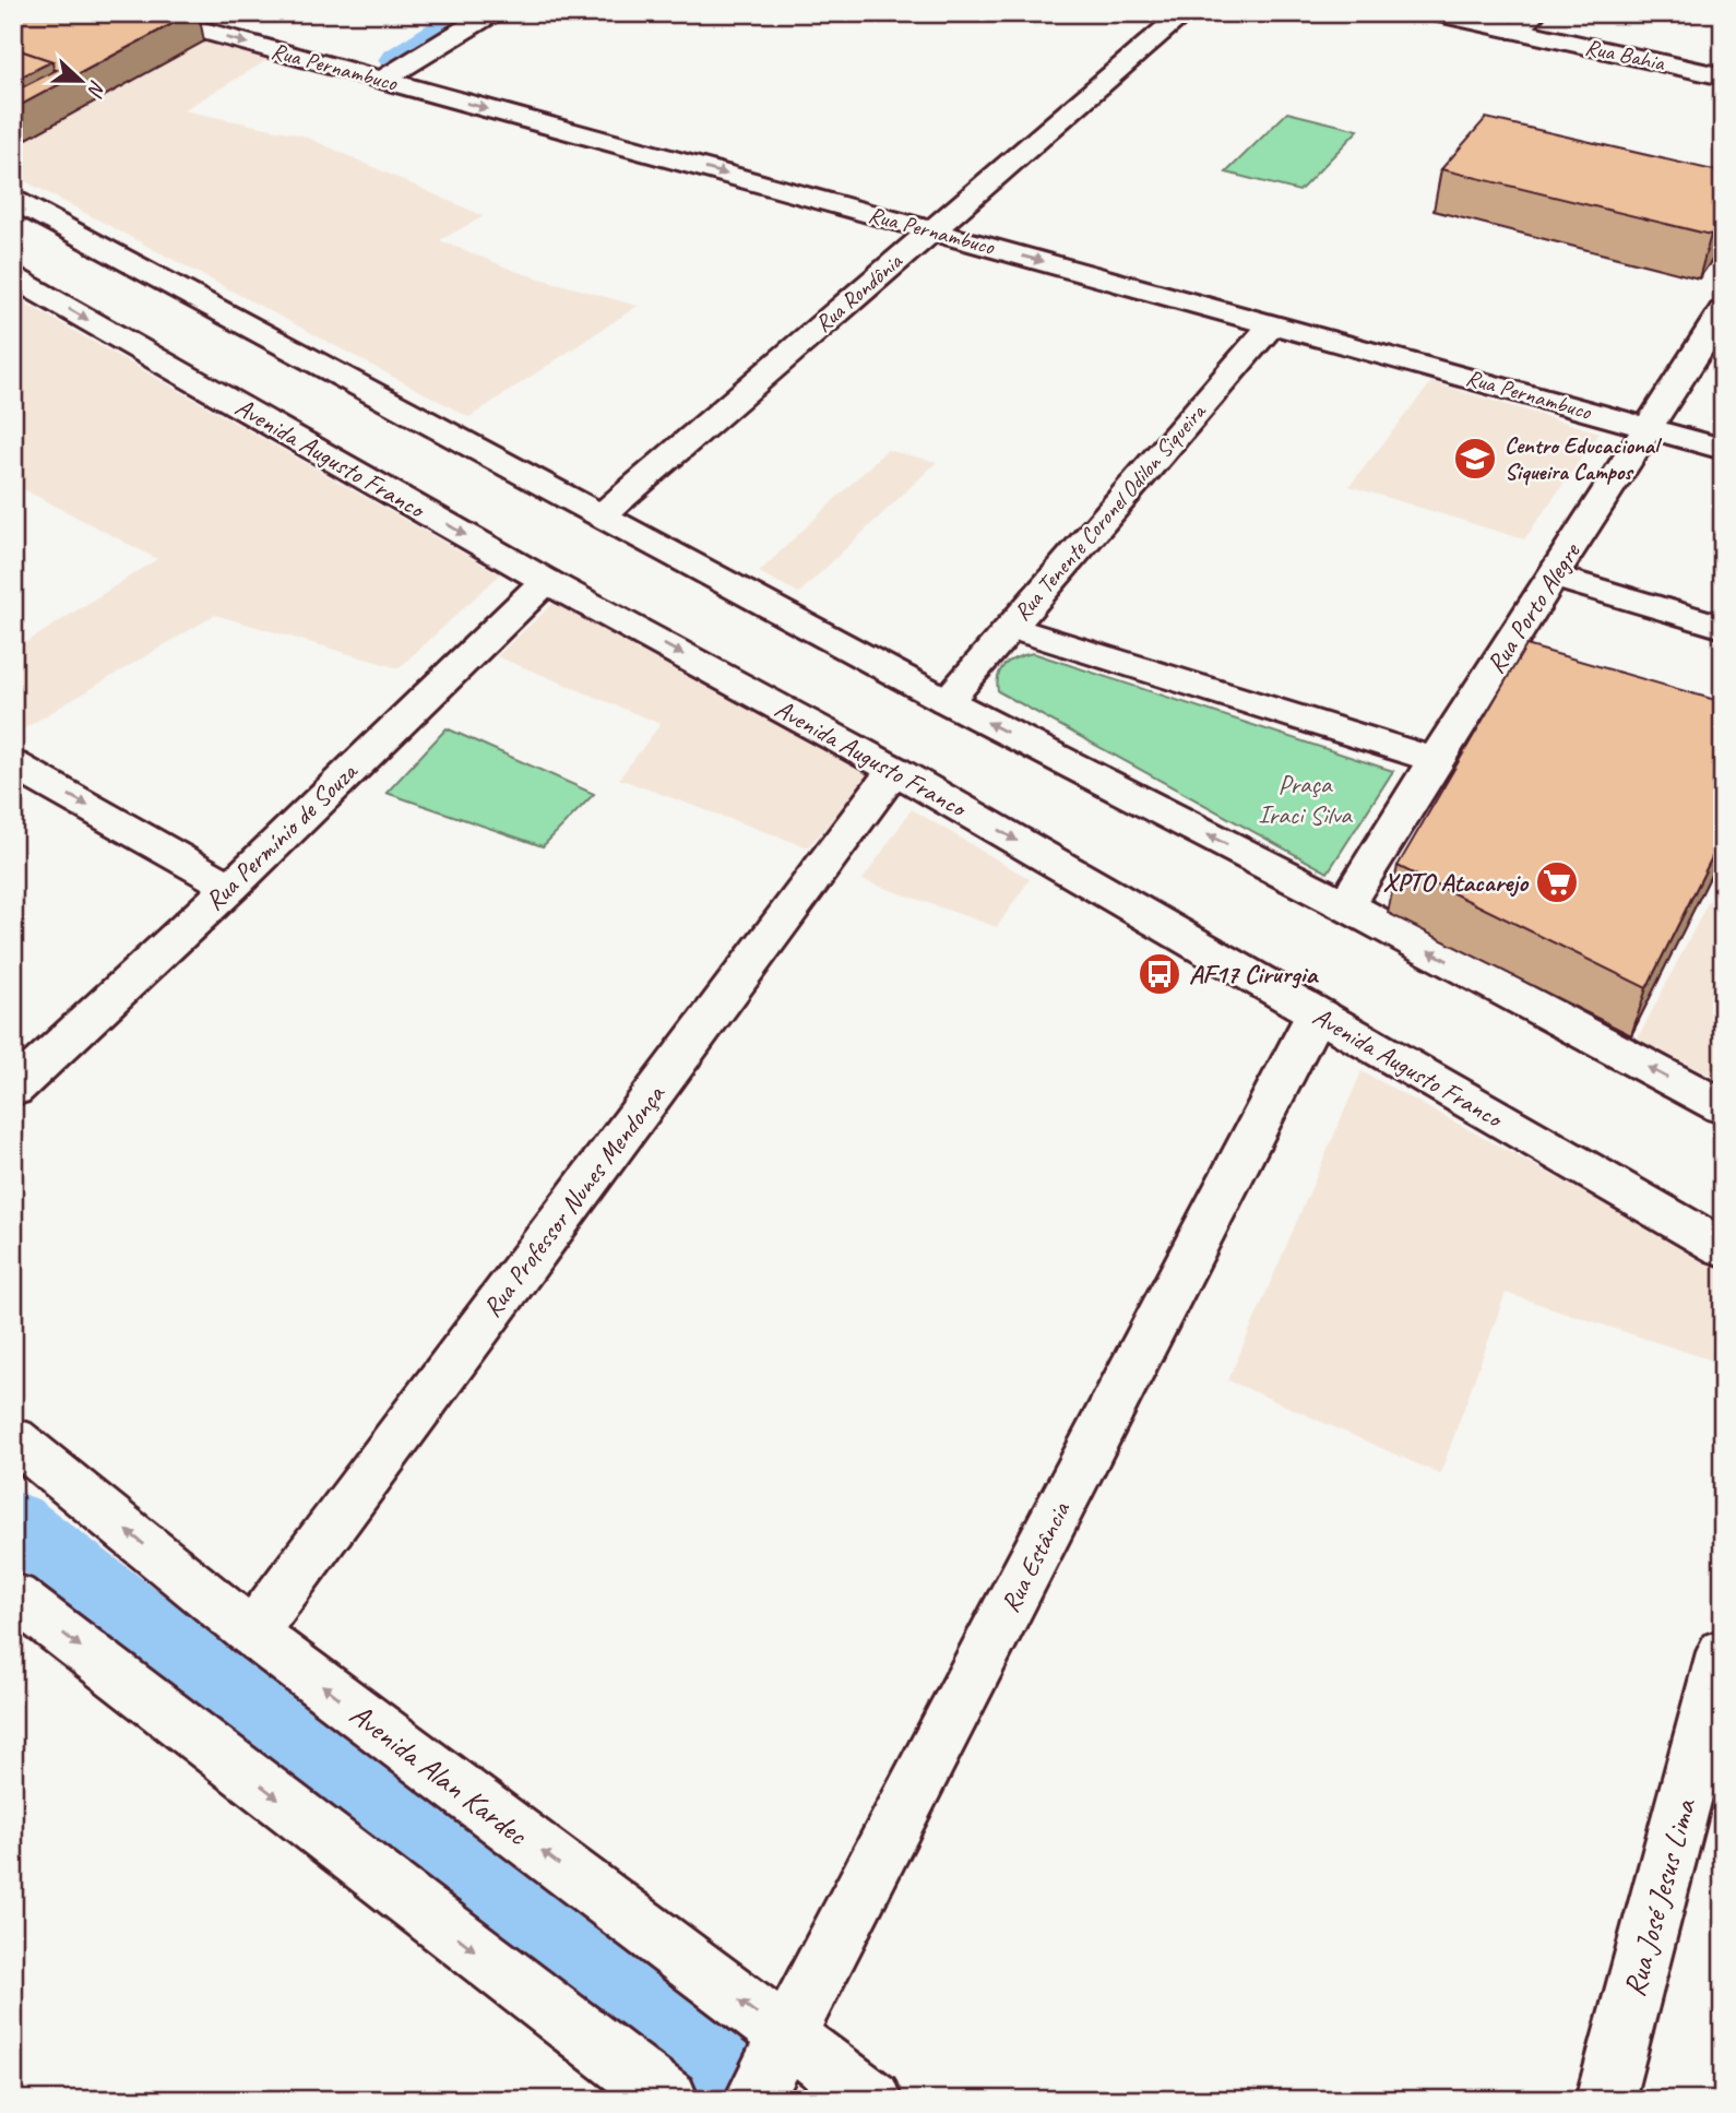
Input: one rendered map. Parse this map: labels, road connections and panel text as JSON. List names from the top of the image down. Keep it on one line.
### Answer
{"streets":{"street":["Rua Bahia","Rua Pernambuco","Rua Rondônia","Avenida Augusto Franco","Rua Tenente Coronel Odilon Siqueira","Rua Porto Alegre","Rua Permínio de Souza","Rua Professor Nunes Mendonça","Rua Estância","Avenida Alan Kardec","Rua José Jesus Lima"]},"crossings":[["Rua Pernambuco","Rua Rondônia"],["Rua Pernambuco","Rua Tenente Coronel Odilon Siqueira"],["Rua Pernambuco","Rua Porto Alegre"],["Avenida Augusto Franco","Rua Permínio de Souza"],["Avenida Augusto Franco","Rua Professor Nunes Mendonça"],["Avenida Augusto Franco","Rua Estância"],["Rua Professor Nunes Mendonça","Avenida Alan Kardec"],["Rua Estância","Avenida Alan Kardec"]],"parks":["Praça Iraci Silva"],"places":{"school or university":["Centro Educacional Siqueira Campos"],"supermarket":["XPTO Atacarejo"],"bus stop":["AF17 Cirurgia"]},"north":"right"}
